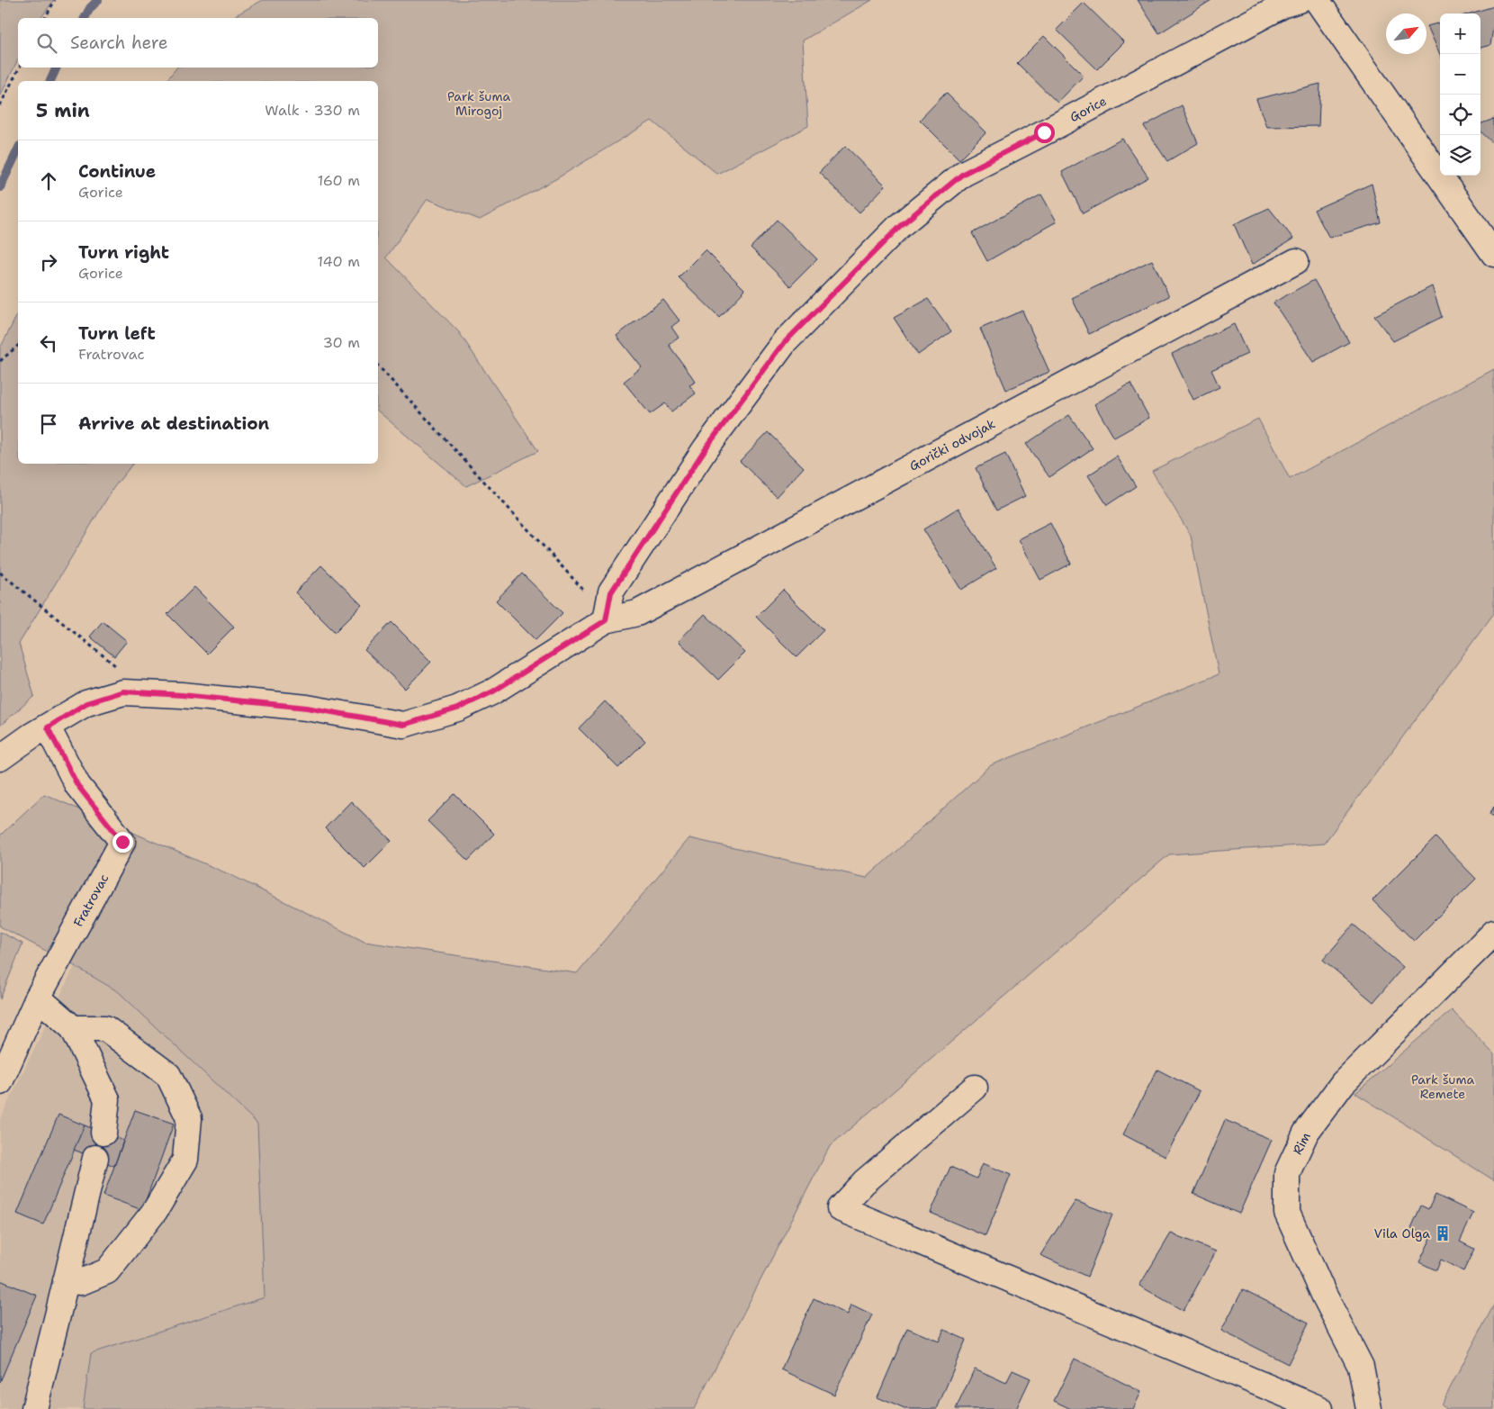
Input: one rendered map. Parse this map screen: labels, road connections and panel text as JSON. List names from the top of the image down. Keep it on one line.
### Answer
{"streets":{"street":["Gorice","Gorički odvojak","Fratrovac","Rim"]},"crossings":[["Gorice","Gorički odvojak"]],"parks":["Park šuma Mirogoj","Park šuma Remete"],"places":{"building":["Vila Olga"]},"north":"top right","page":{"map_buttons":["+","−"],"search":"Search here","heading":["5 min","Walk · 330 m"],"list":[["Continue","Gorice","160 m"],["Turn right","Gorice","140 m"],["Turn left","Fratrovac","30 m"],"Arrive at destination"]}}
